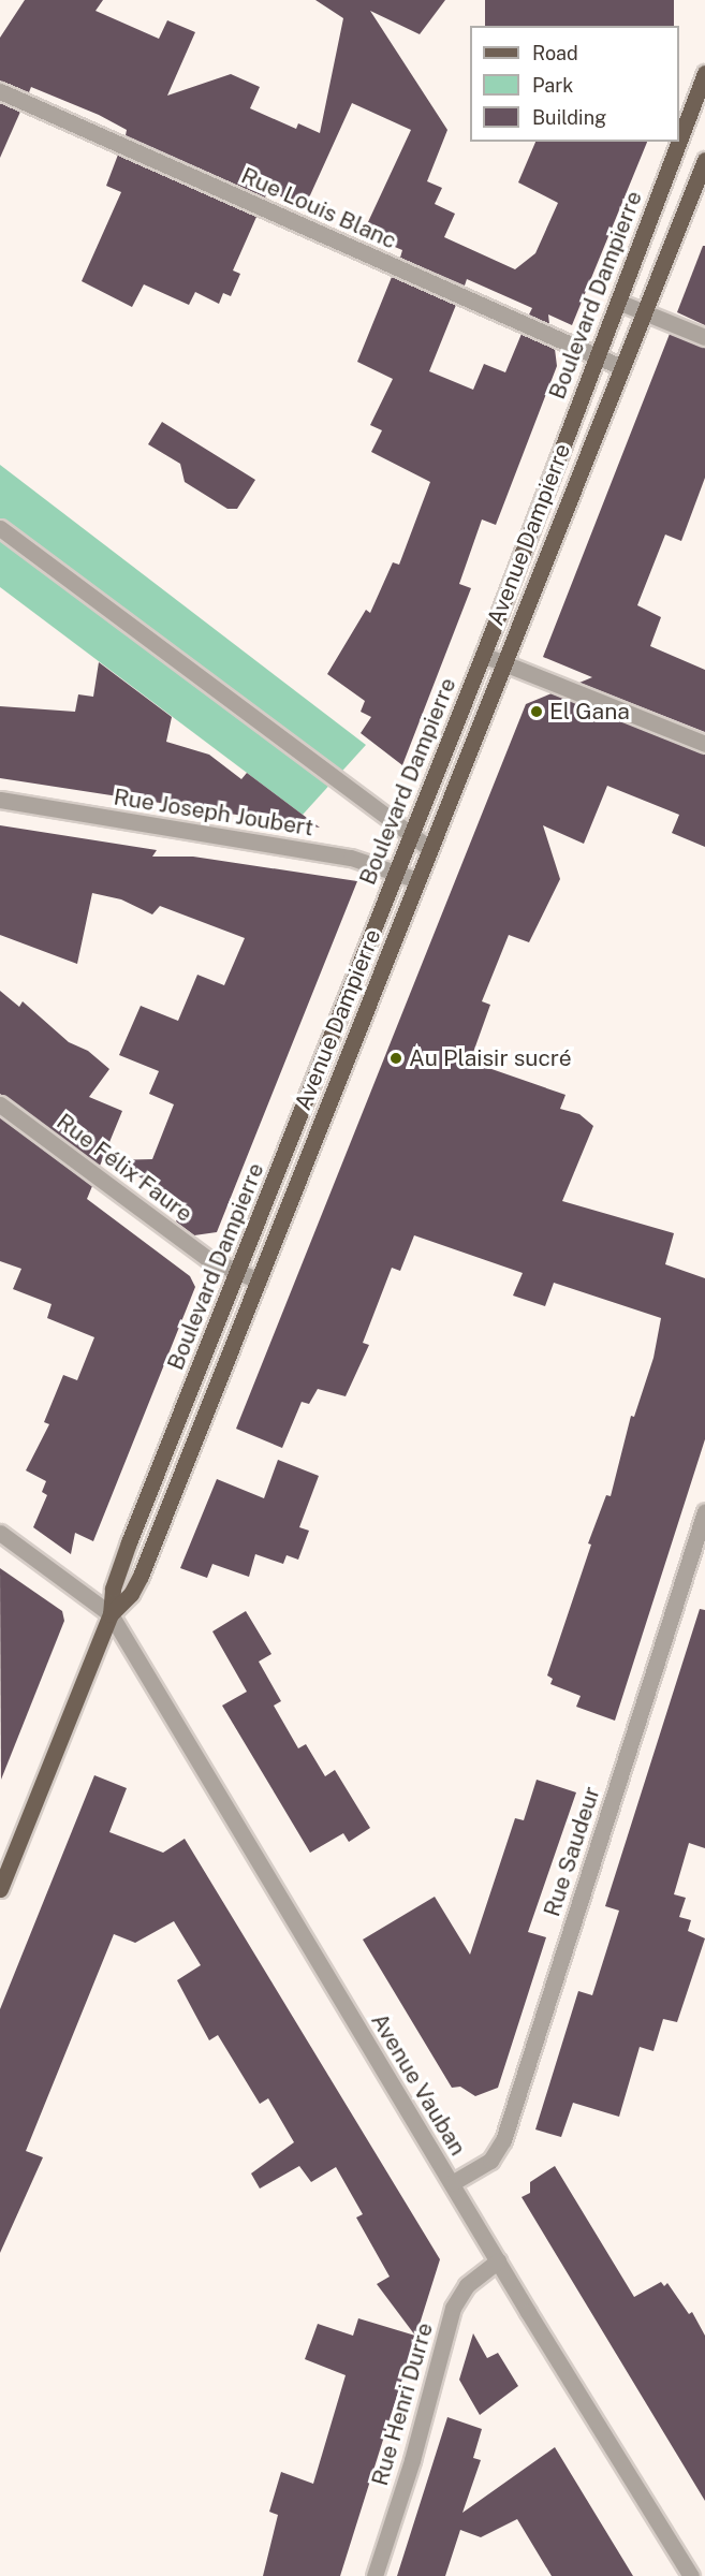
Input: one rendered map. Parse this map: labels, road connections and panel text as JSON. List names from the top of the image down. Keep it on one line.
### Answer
{"streets":{"main road":["Boulevard Dampierre","Avenue Dampierre"],"street":["Rue Louis Blanc","Rue Joseph Joubert","Rue Félix Faure","Rue Saudeur","Avenue Vauban","Rue Henri Durre"]},"crossings":[["Rue Louis Blanc","Boulevard Dampierre"],["Rue Louis Blanc","Avenue Dampierre"],["Boulevard Dampierre","Avenue Dampierre"],["Boulevard Dampierre","Rue Joseph Joubert"],["Boulevard Dampierre","Rue Félix Faure"],["Boulevard Dampierre","Avenue Vauban"],["Avenue Dampierre","Rue Joseph Joubert"],["Avenue Dampierre","Rue Félix Faure"],["Avenue Dampierre","Avenue Vauban"],["Rue Saudeur","Avenue Vauban"],["Avenue Vauban","Rue Henri Durre"]],"places":["El Gana","Au Plaisir sucré"],"legend":["Road","Park","Building"]}
